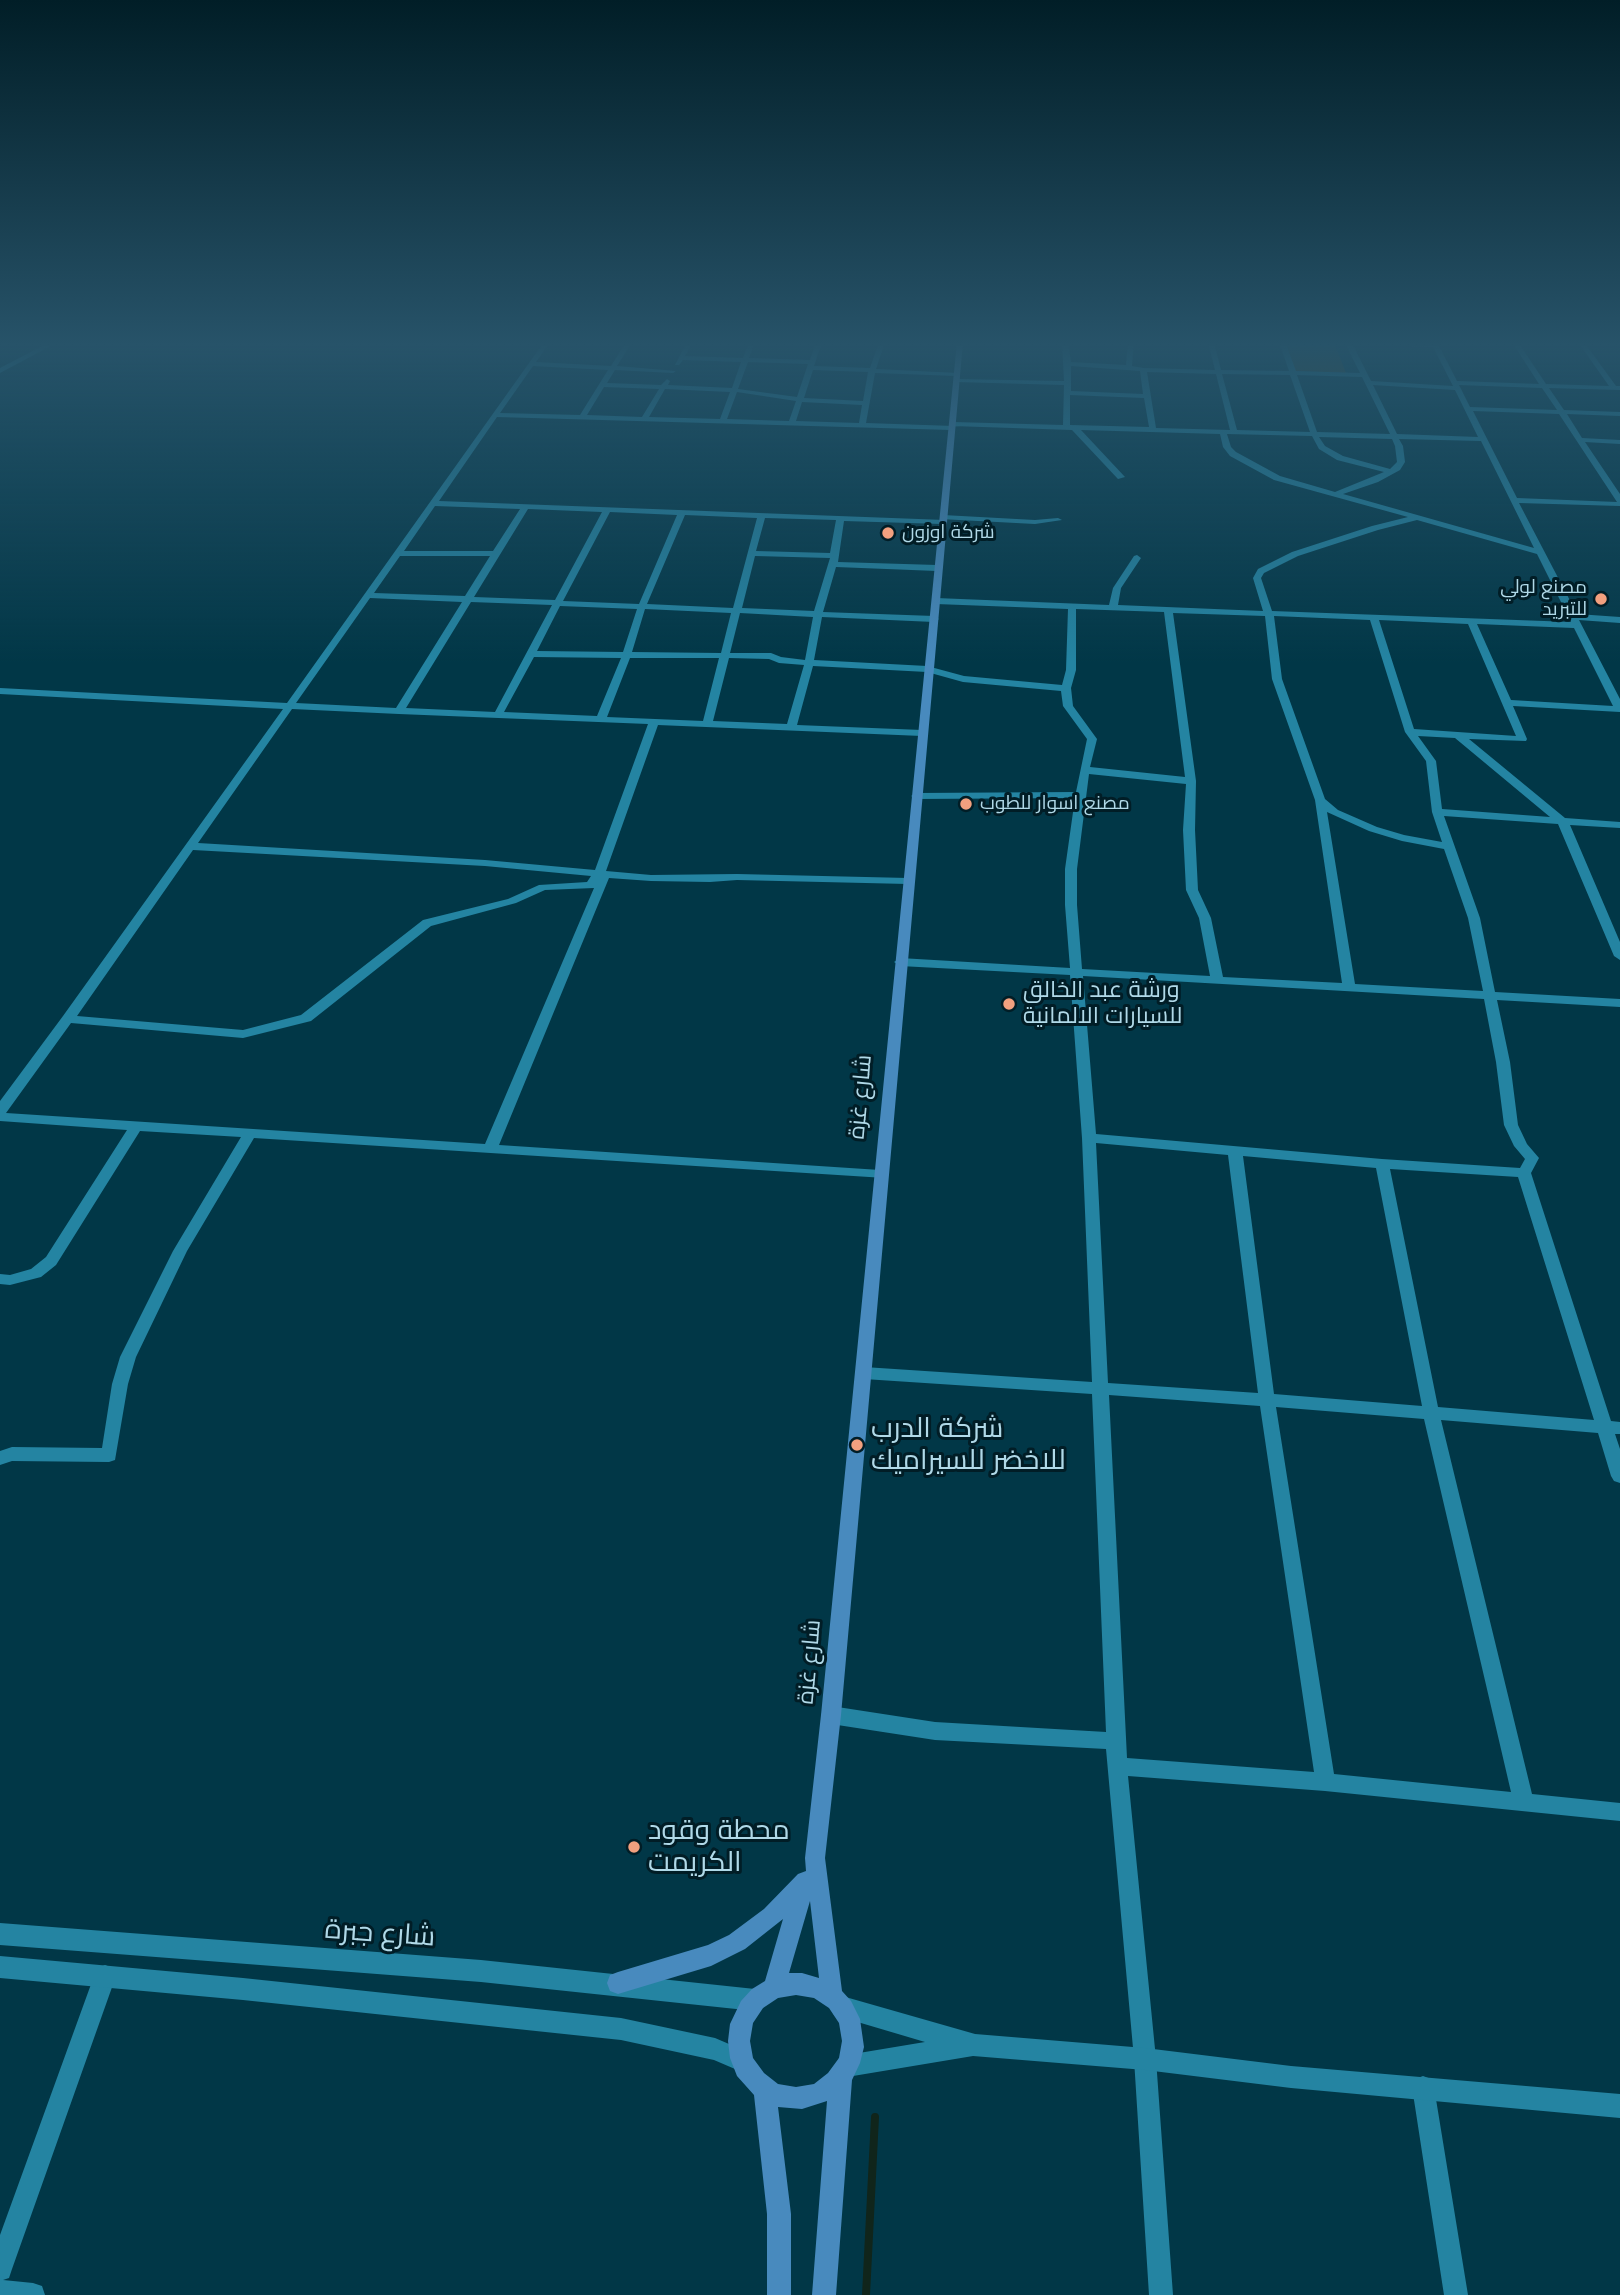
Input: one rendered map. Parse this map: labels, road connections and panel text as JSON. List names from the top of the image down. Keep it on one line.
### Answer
{"streets":{"main road":["شارع غزة"],"street":["شارع جبرة"]},"crossings":[["شارع غزة","شارع جبرة"]],"places":["شركة اوزون","مصنع لولي للتبريد","مصنع اسوار للطوب","ورشة عبد الخالق للسيارات الالمانية","شركة الدرب للاخضر للسيراميك","محطة وقود الكريمت"]}
